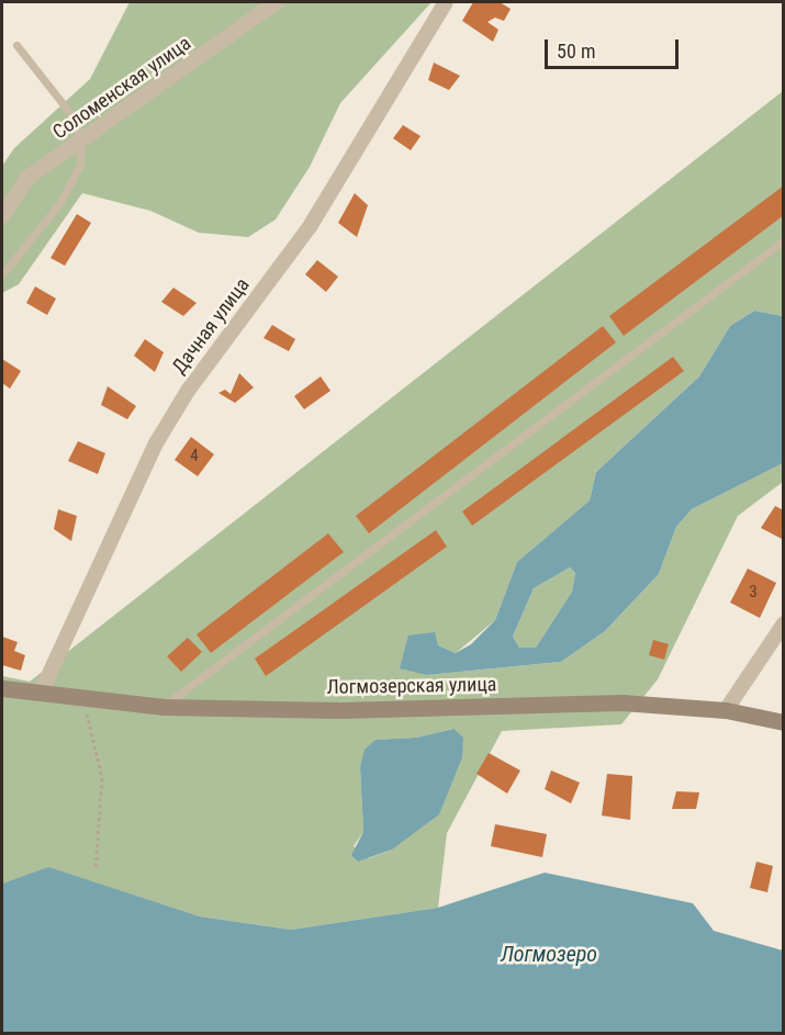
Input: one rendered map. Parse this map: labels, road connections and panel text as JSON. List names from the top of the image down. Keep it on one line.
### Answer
{"streets":{"street":["Соломенская улица","Дачная улица","Логмозерская улица"]},"crossings":[["Дачная улица","Логмозерская улица"]],"water":["Логмозеро"],"house_numbers":["4","3"],"scale_bar":"50 m"}
